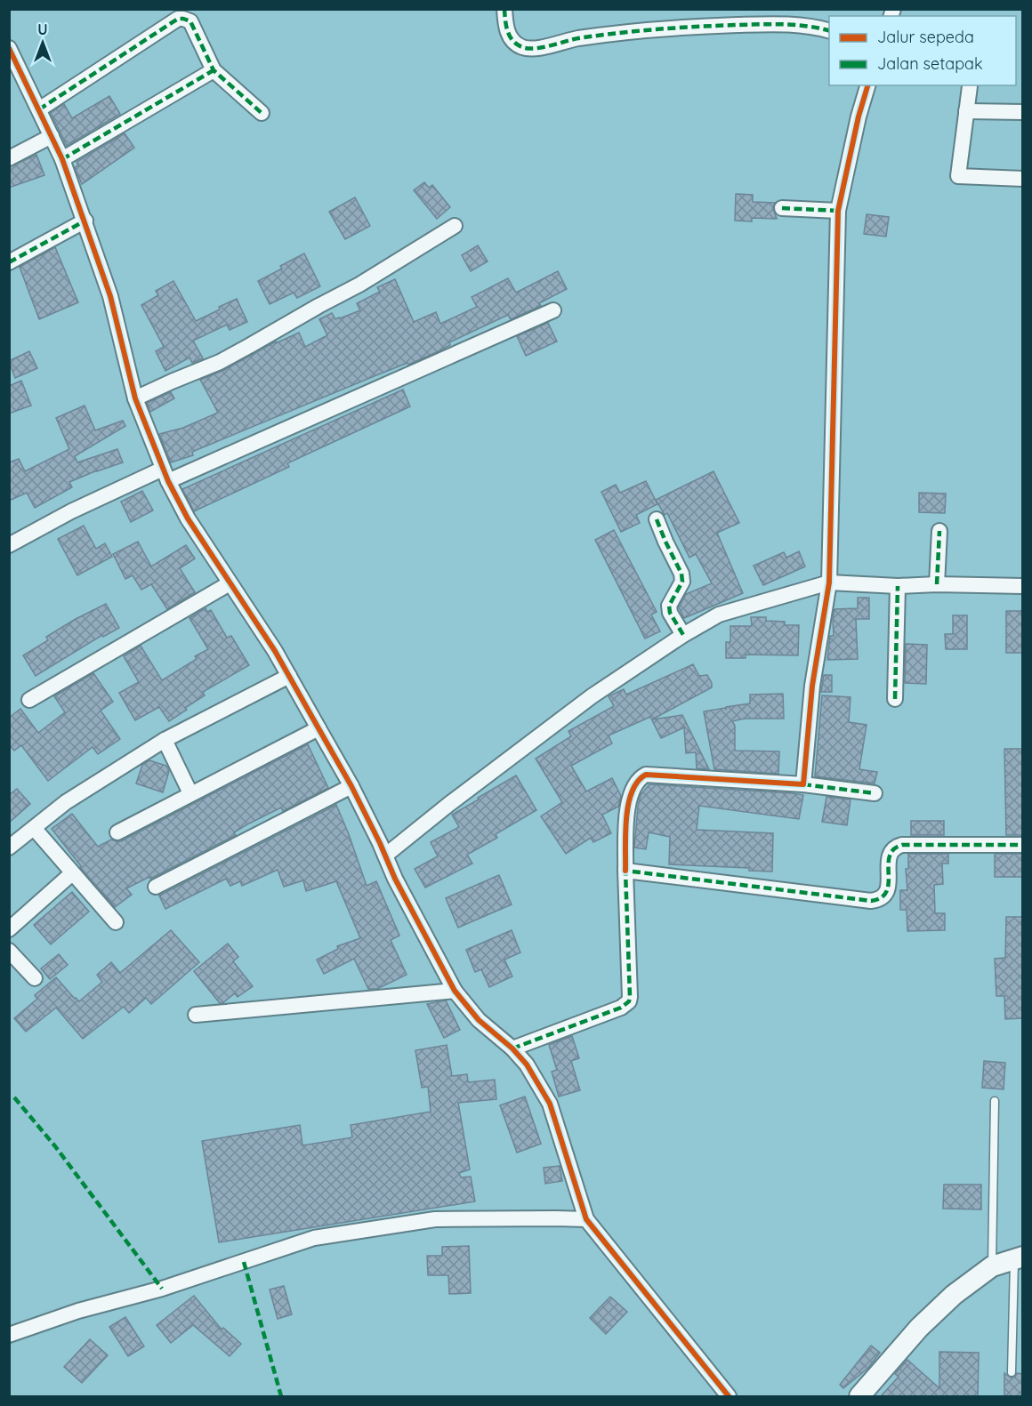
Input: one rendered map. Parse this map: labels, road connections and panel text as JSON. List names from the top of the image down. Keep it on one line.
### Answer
{"legend":["Jalur sepeda","Jalan setapak"],"north":"top"}
